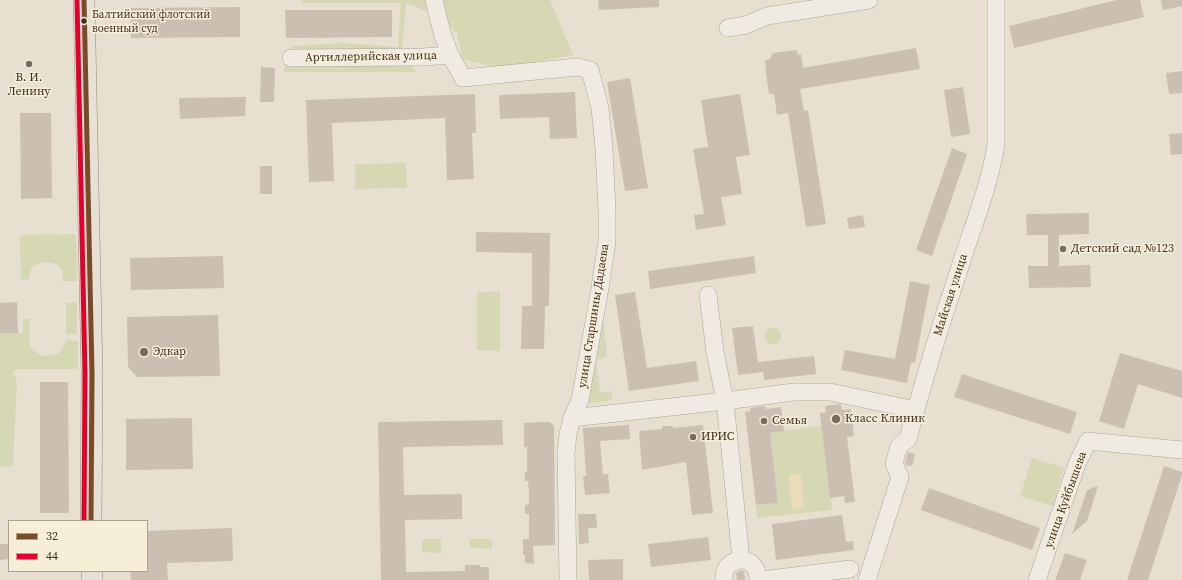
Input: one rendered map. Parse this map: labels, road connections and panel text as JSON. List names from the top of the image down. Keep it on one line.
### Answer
{"streets":{"street":["Артиллерийская улица","Майская улица","улица Старшины Дадаева","улица Куйбышева"]},"crossings":[["Артиллерийская улица","улица Старшины Дадаева"]],"places":["Балтийский флотский военный суд","В. И. Ленину","Детский сад №123","Эдкар","Класс Клиник","Семья","ИРИС"],"lines":["transit line 32","transit line 44"],"legend":["32","44"]}
